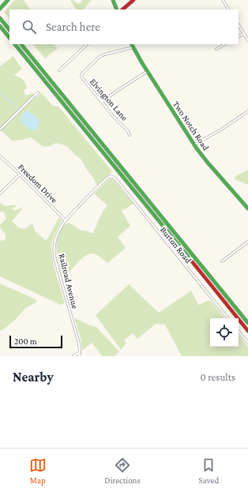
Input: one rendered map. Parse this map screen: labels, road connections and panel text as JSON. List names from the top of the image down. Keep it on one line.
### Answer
{"streets":{"main road":["Two Notch Road"],"street":["Elvington Lane","Freedom Drive","Burton Road","Railroad Avenue"]},"crossings":[["Elvington Lane","Two Notch Road"],["Freedom Drive","Railroad Avenue"],["Burton Road","Railroad Avenue"]],"scale_bar":"200 m","page":{"search":"Search here","scale":"200 m","heading":["Nearby","0 results"],"nav":["Map","Directions","Saved"]}}
